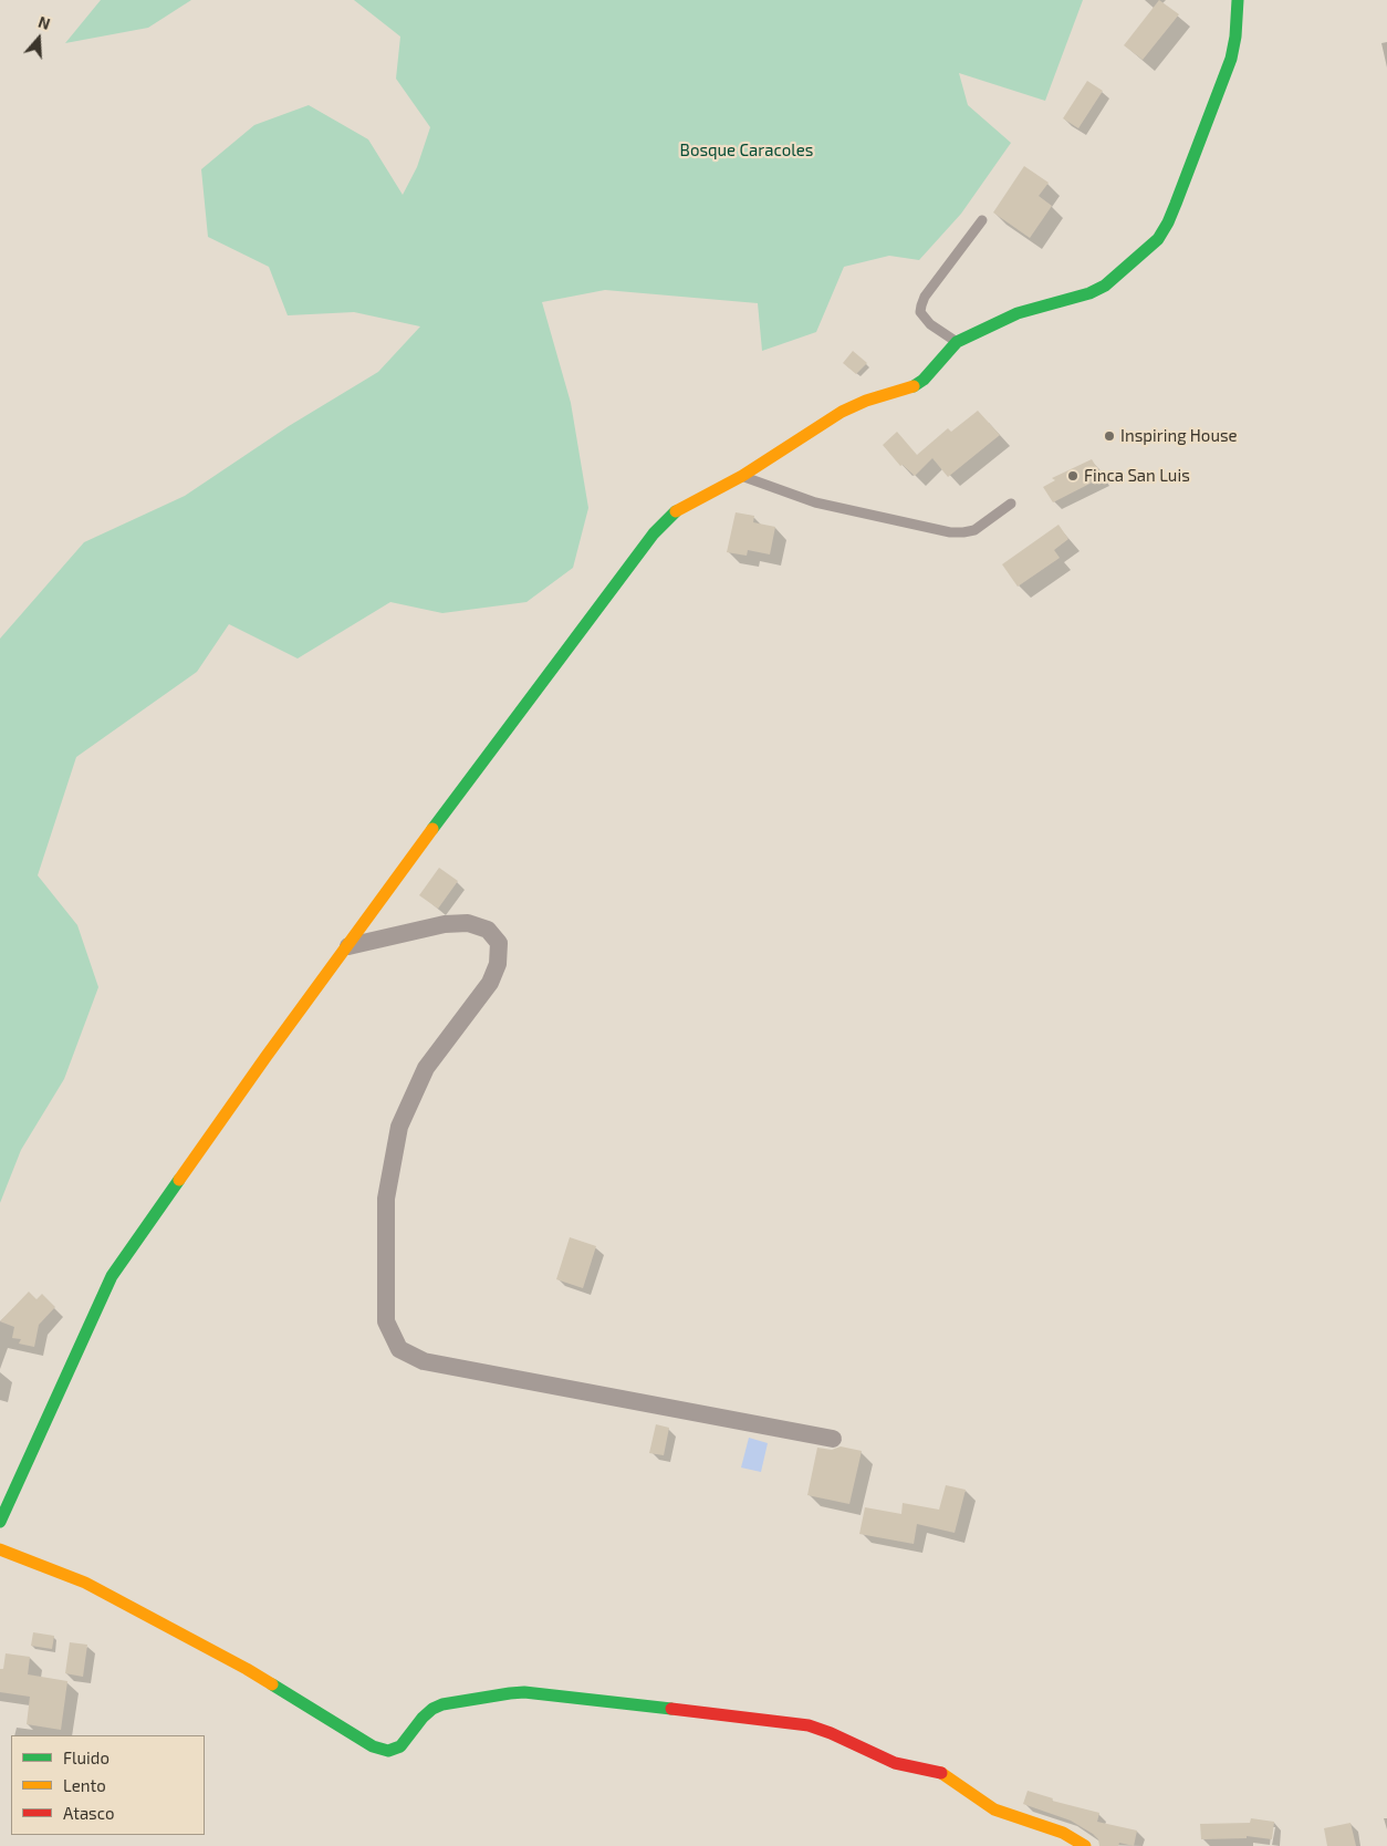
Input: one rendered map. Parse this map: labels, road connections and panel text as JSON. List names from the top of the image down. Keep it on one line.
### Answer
{"parks":["Bosque Caracoles"],"places":["Inspiring House","Finca San Luis"],"legend":["Fluido","Lento","Atasco"],"north":"top"}
